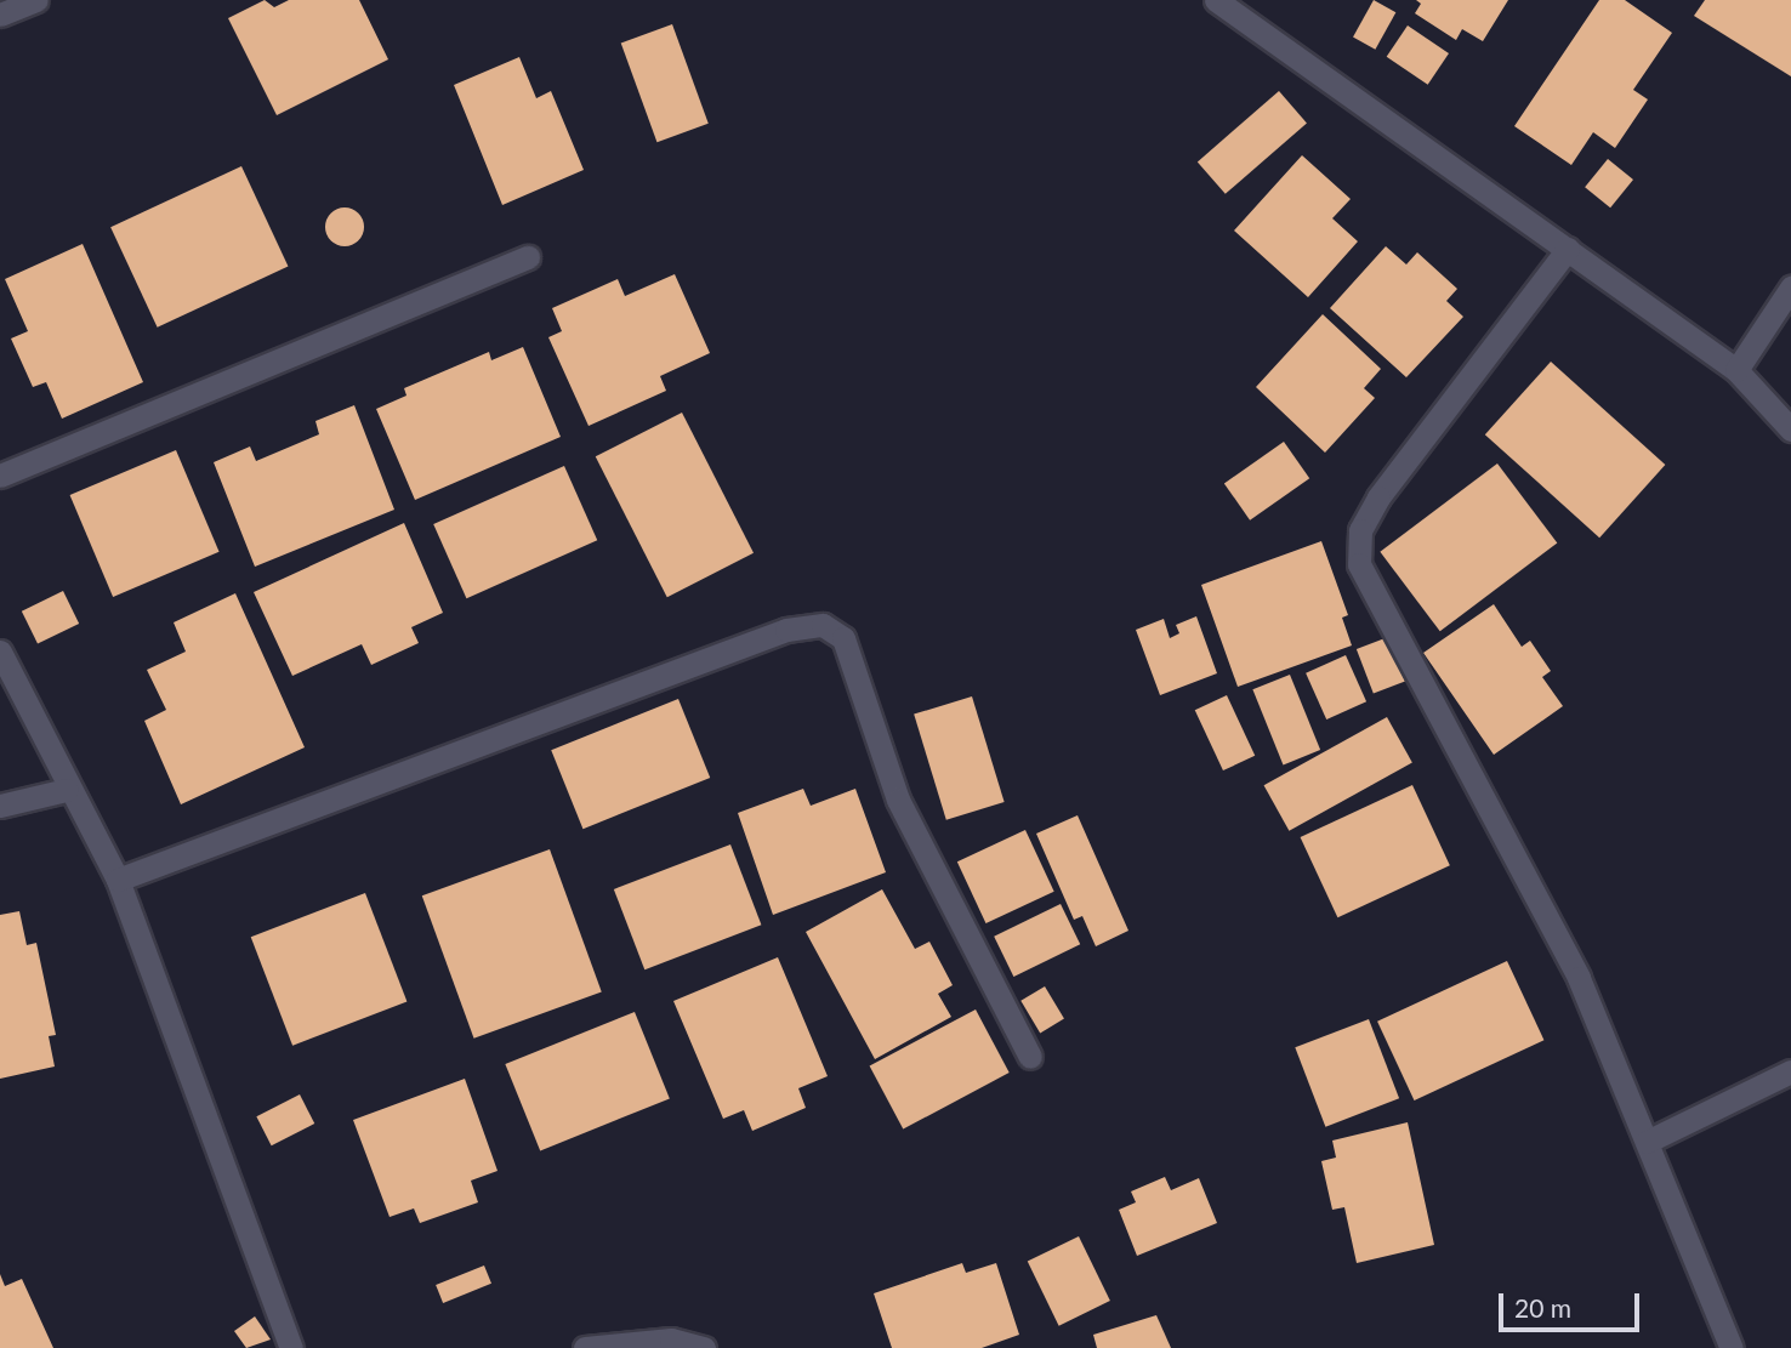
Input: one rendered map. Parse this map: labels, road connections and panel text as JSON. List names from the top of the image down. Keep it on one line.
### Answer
{"scale_bar":"20 m"}
